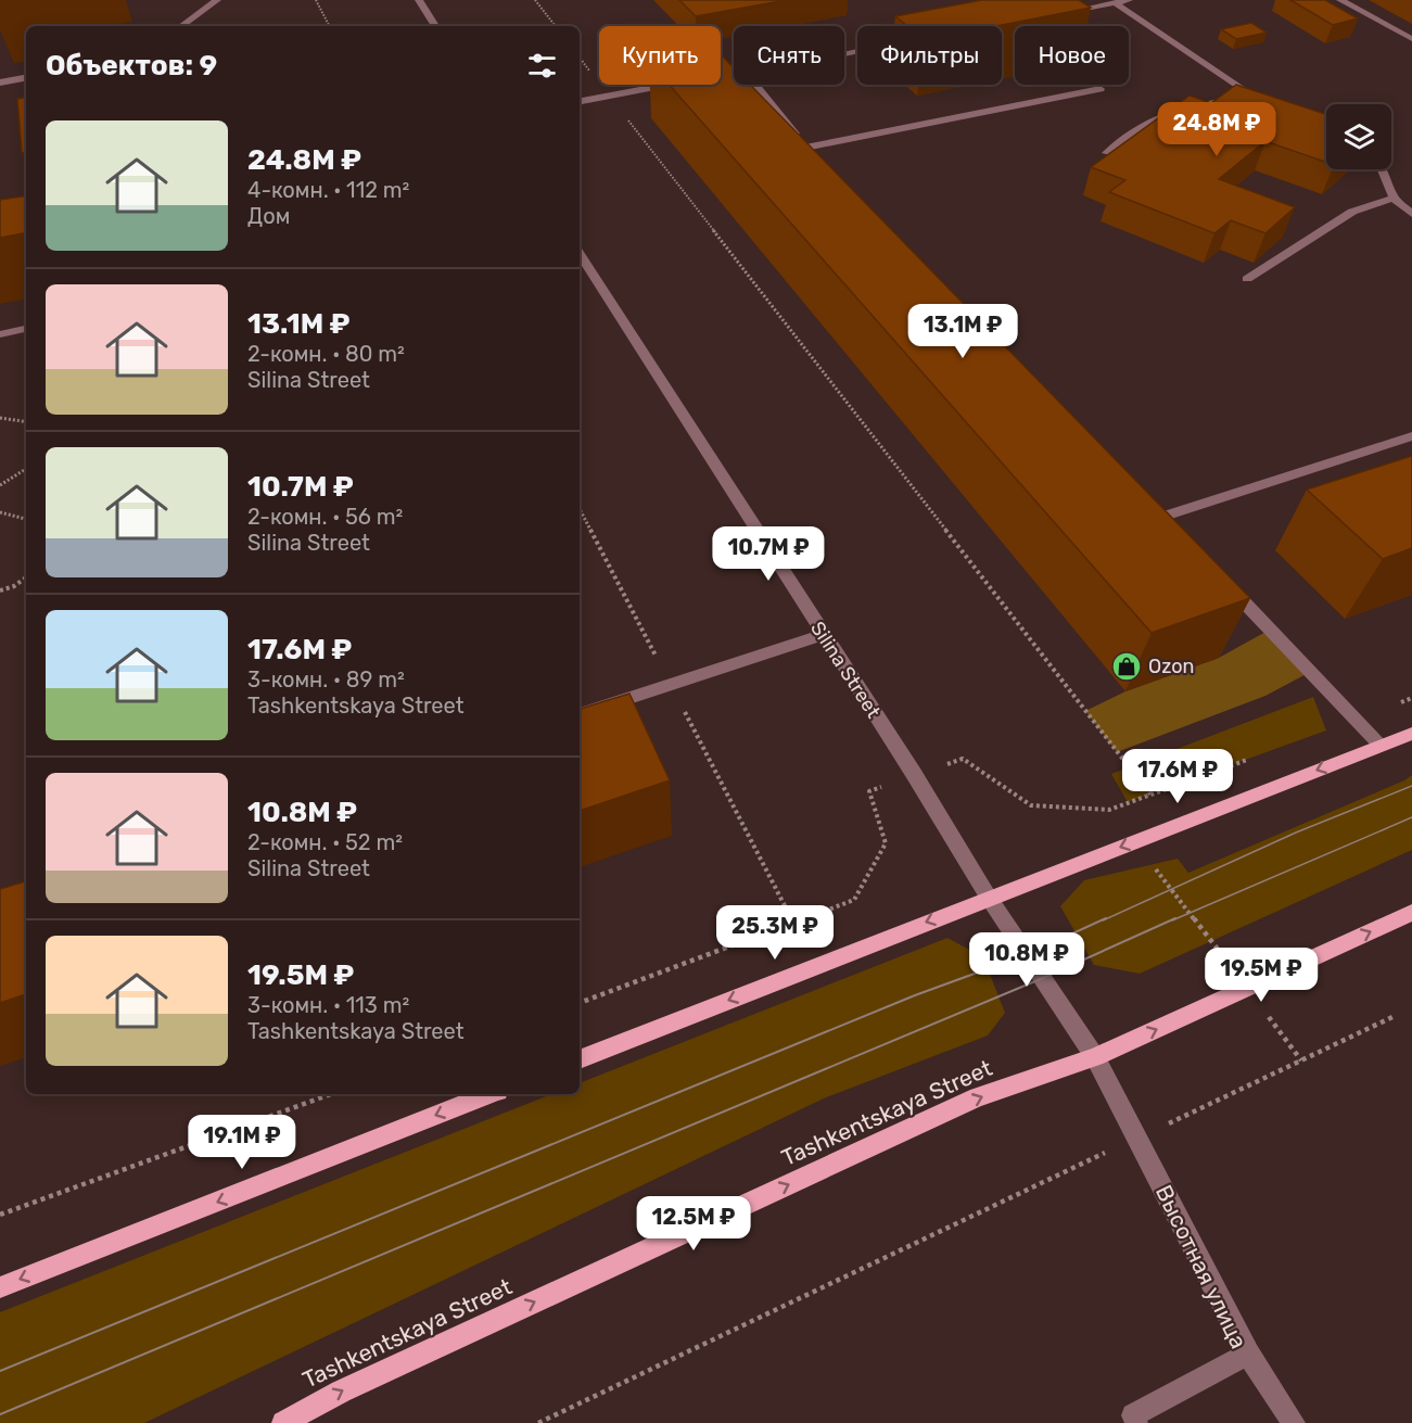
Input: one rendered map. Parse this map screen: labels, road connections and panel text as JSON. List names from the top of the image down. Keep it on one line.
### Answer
{"streets":{"main road":["Tashkentskaya Street"],"street":["Silina Street","Высотная улица"]},"crossings":[["Silina Street","Tashkentskaya Street"],["Silina Street","Высотная улица"],["Tashkentskaya Street","Высотная улица"]],"one_way":["Tashkentskaya Street"],"places":{"shop":["Ozon"]},"page":{"chip":["Купить","Снять","Фильтры","Новое"],"heading":"Объектов: 9","price":["24.8M ₽","13.1M ₽","10.7M ₽","17.6M ₽","25.3M ₽","10.8M ₽","19.5M ₽","19.1M ₽","12.5M ₽"],"list":[{"name":"24.8M ₽","note":"4-комн. · 112 m² · Дом"},{"name":"13.1M ₽","note":"2-комн. · 80 m² · Silina Street"},{"name":"10.7M ₽","note":"2-комн. · 56 m² · Silina Street"},{"name":"17.6M ₽","note":"3-комн. · 89 m² · Tashkentskaya Street"},{"name":"10.8M ₽","note":"2-комн. · 52 m² · Silina Street"},{"name":"19.5M ₽","note":"3-комн. · 113 m² · Tashkentskaya Street"}]}}
